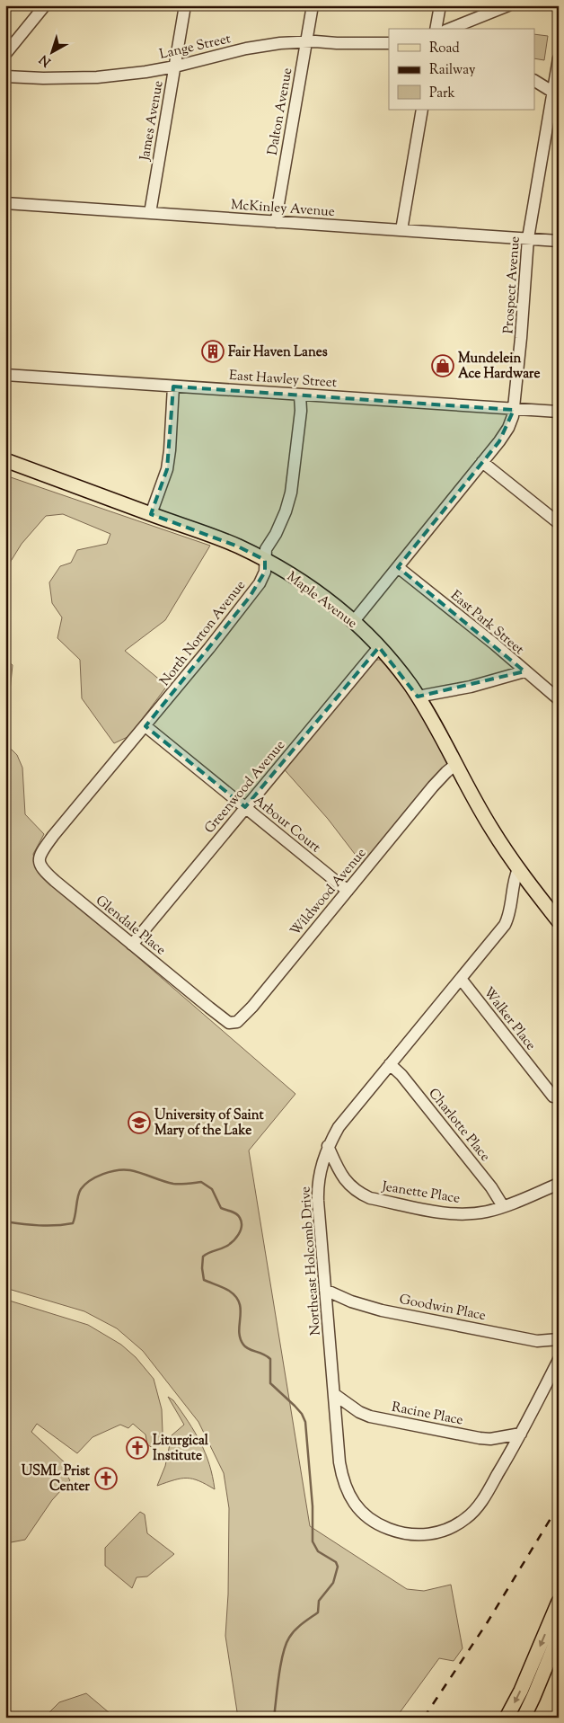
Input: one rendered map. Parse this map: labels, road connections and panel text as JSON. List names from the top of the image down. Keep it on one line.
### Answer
{"streets":{"main road":["Maple Avenue"],"street":["Lange Street","Dalton Avenue","James Avenue","McKinley Avenue","Prospect Avenue","East Hawley Street","East Park Street","North Norton Avenue","Greenwood Avenue","Arbour Court","Wildwood Avenue","Glendale Place","Walker Place","Charlotte Place","Jeanette Place","Northeast Holcomb Drive","Goodwin Place","Racine Place"]},"crossings":[["Lange Street","Dalton Avenue"],["Lange Street","James Avenue"],["Dalton Avenue","McKinley Avenue"],["James Avenue","McKinley Avenue"],["McKinley Avenue","Prospect Avenue"],["Prospect Avenue","East Hawley Street"],["Prospect Avenue","Maple Avenue"],["Prospect Avenue","East Park Street"],["East Hawley Street","North Norton Avenue"],["Maple Avenue","North Norton Avenue"],["Maple Avenue","Greenwood Avenue"],["Maple Avenue","Wildwood Avenue"],["Maple Avenue","Northeast Holcomb Drive"],["North Norton Avenue","Arbour Court"],["North Norton Avenue","Glendale Place"],["Greenwood Avenue","Arbour Court"],["Greenwood Avenue","Glendale Place"],["Arbour Court","Wildwood Avenue"],["Wildwood Avenue","Glendale Place"],["Walker Place","Northeast Holcomb Drive"],["Charlotte Place","Jeanette Place"],["Charlotte Place","Northeast Holcomb Drive"],["Jeanette Place","Northeast Holcomb Drive"],["Northeast Holcomb Drive","Goodwin Place"],["Northeast Holcomb Drive","Racine Place"]],"places":{"building":["Fair Haven Lanes"],"shop":["Mundelein Ace Hardware"],"school or university":["University of Saint Mary of the Lake"],"church":["Liturgical Institute","USML Prist Center"]},"legend":["Road","Railway","Park"],"north":"bottom left"}
